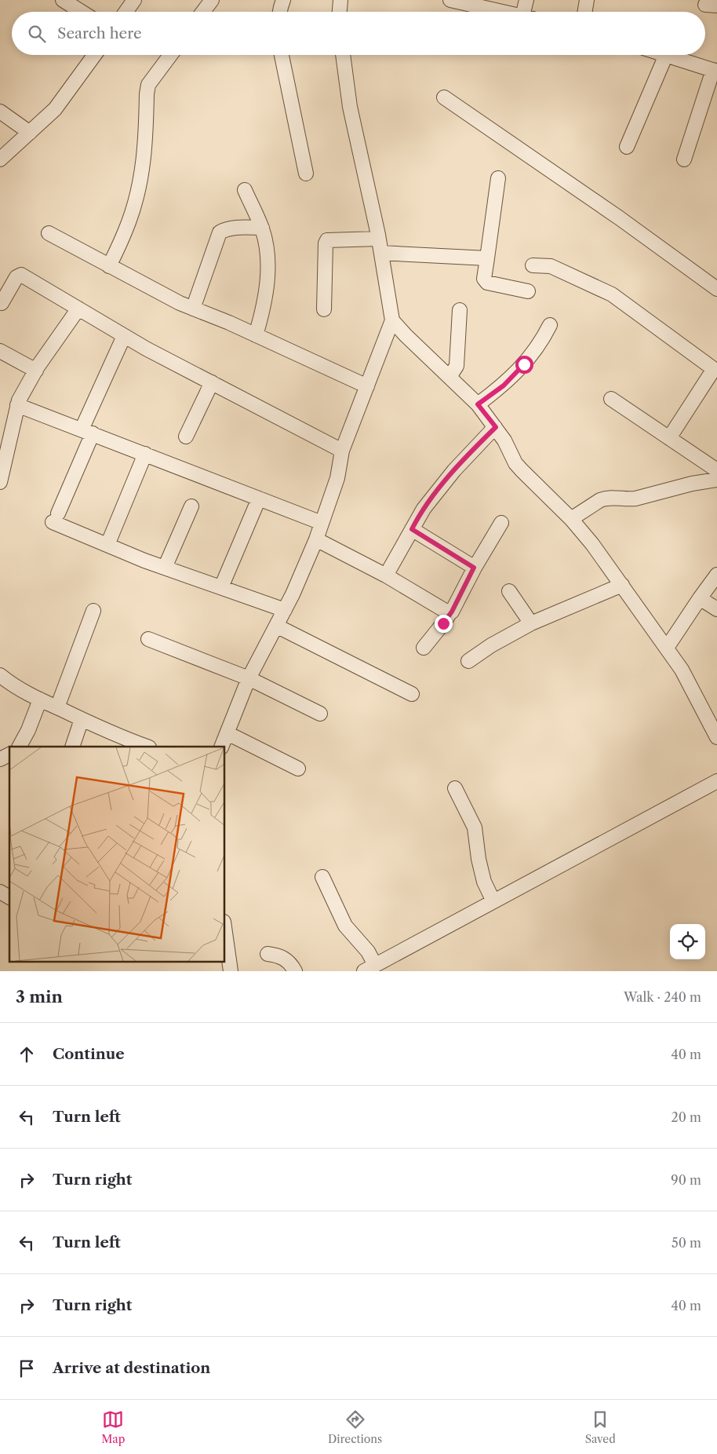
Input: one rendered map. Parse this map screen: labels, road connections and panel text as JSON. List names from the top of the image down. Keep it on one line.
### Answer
{"page":{"search":"Search here","heading":["3 min","Walk · 240 m"],"list":[["Continue","40 m"],["Turn left","20 m"],["Turn right","90 m"],["Turn left","50 m"],["Turn right","40 m"],"Arrive at destination"],"nav":["Map","Directions","Saved"]}}
